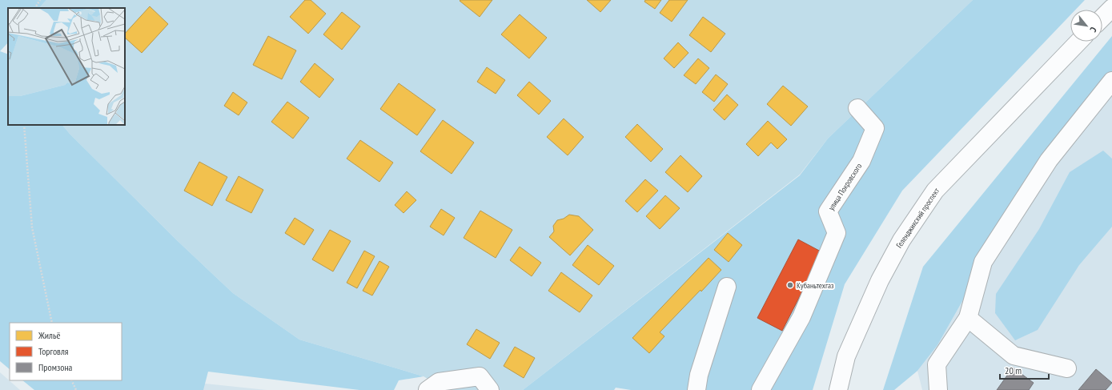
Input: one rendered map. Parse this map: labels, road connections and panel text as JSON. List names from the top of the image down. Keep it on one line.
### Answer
{"streets":{"main road":["улица Покровского","Геленджикский проспект"]},"places":["Кубаньтехгаз"],"legend":["Жильё","Торговля","Промзона"],"scale_bar":"20 m","north":"bottom right"}
